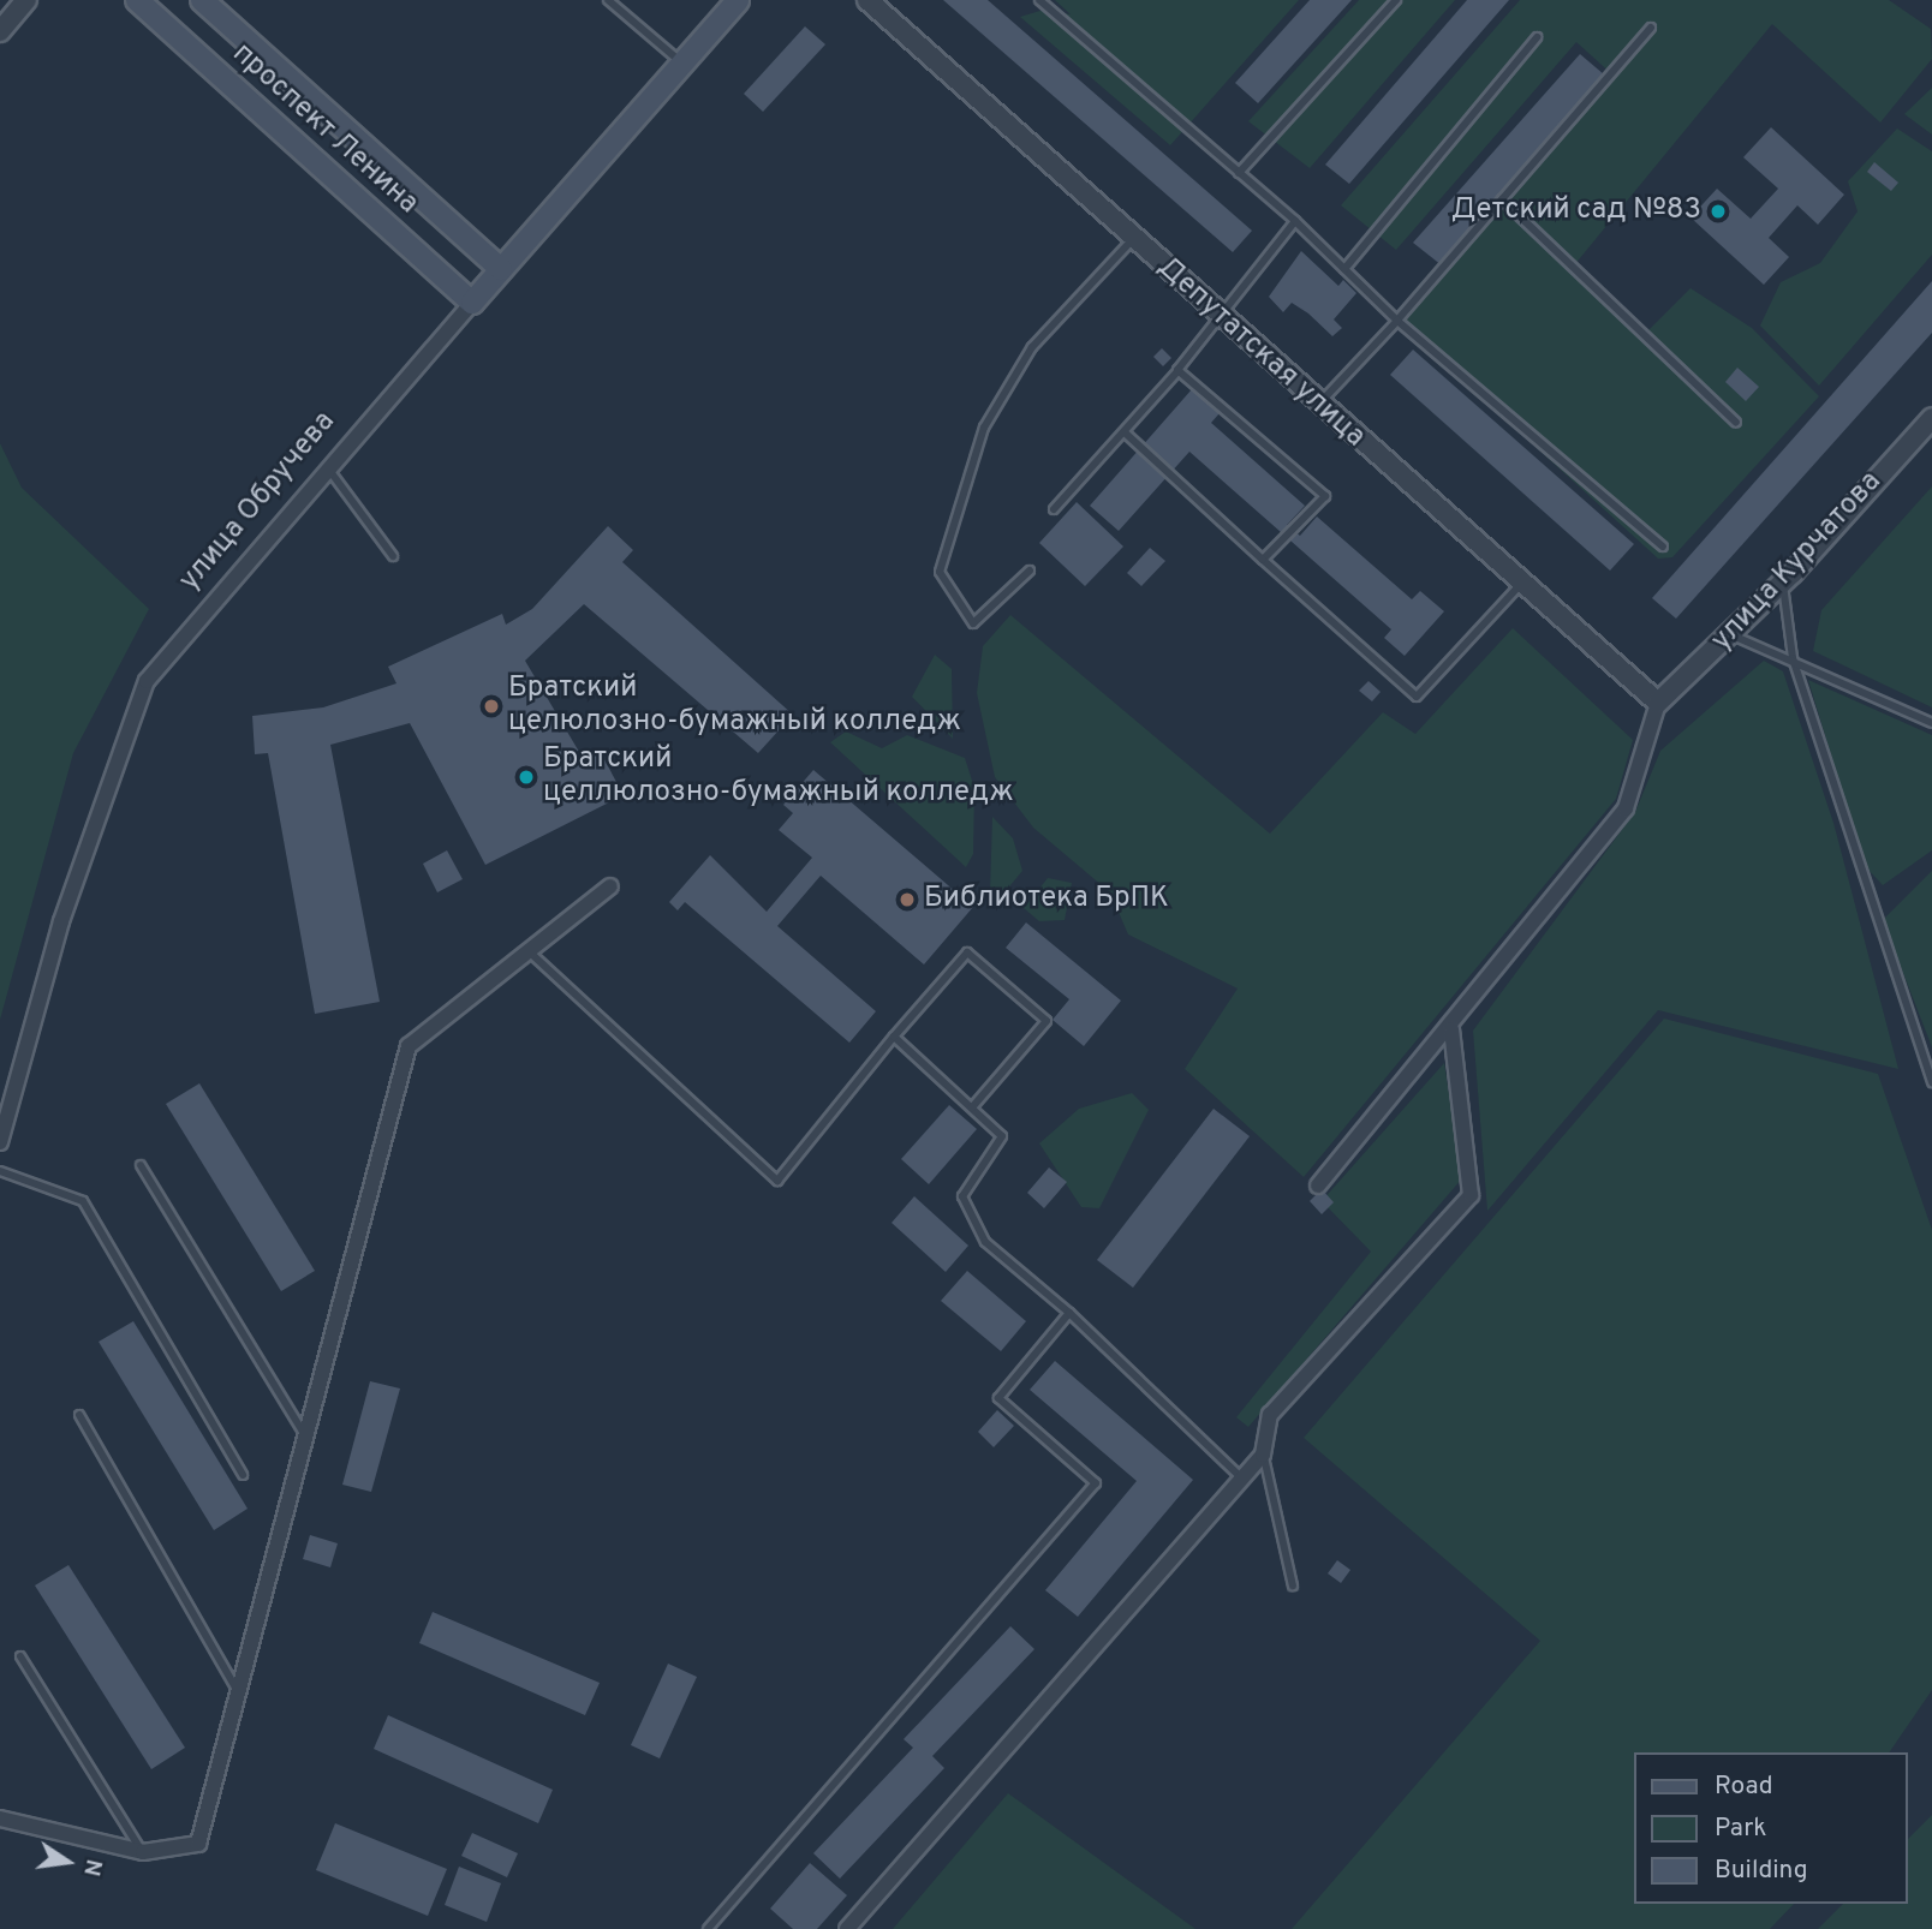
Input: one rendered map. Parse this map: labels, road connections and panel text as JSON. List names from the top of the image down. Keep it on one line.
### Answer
{"streets":{"main road":["проспект Ленина","улица Обручева"],"street":["Депутатская улица","улица Курчатова"]},"crossings":[["проспект Ленина","улица Обручева"],["Депутатская улица","улица Курчатова"]],"places":["Детский сад №83","Братский целюлозно-бумажный колледж","Братский целлюлозно-бумажный колледж","Библиотека БрПК"],"legend":["Road","Park","Building"],"north":"right"}
